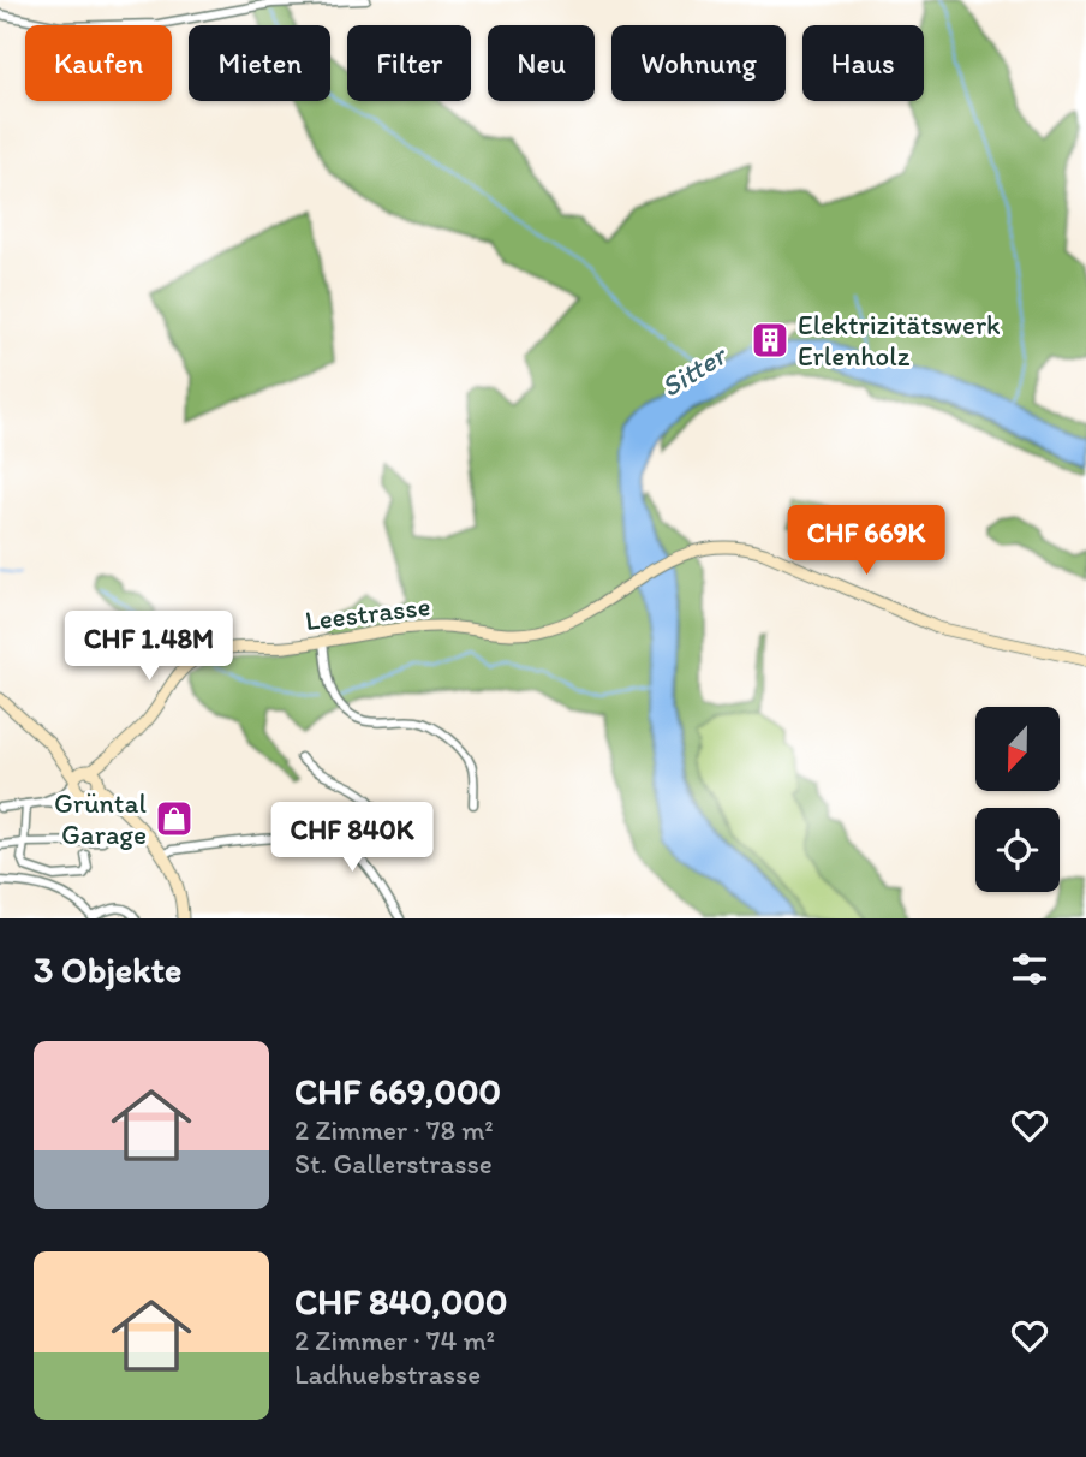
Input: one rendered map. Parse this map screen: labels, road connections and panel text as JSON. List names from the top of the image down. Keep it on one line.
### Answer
{"streets":{"street":["Leestrasse"]},"water":["Sitter"],"places":{"building":["Elektrizitätswerk Erlenholz"],"shop":["Grüntal Garage"]},"north":"bottom","page":{"chip":["Kaufen","Mieten","Filter","Neu","Wohnung","Haus"],"price":["CHF 669K","CHF 1.48M","CHF 840K"],"heading":"3 Objekte","list":[{"name":"CHF 669,000","note":"2 Zimmer · 78 m² · St. Gallerstrasse"},{"name":"CHF 840,000","note":"2 Zimmer · 74 m² · Ladhuebstrasse"}]}}
